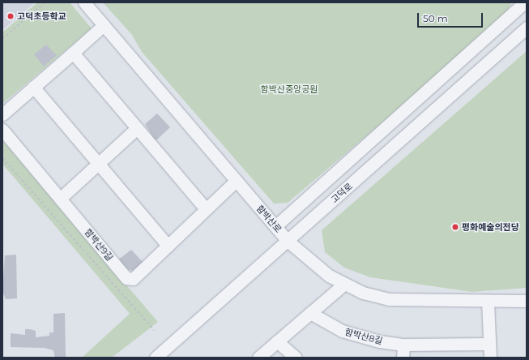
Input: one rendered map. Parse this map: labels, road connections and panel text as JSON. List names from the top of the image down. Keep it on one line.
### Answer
{"streets":{"street":["고덕로","함박산로","함박산9길","함박산8길"]},"crossings":[["고덕로","함박산로"],["함박산로","함박산9길"]],"parks":["함박산중앙공원"],"places":["고덕초등학교","평화예술의전당"],"scale_bar":"50 m"}
